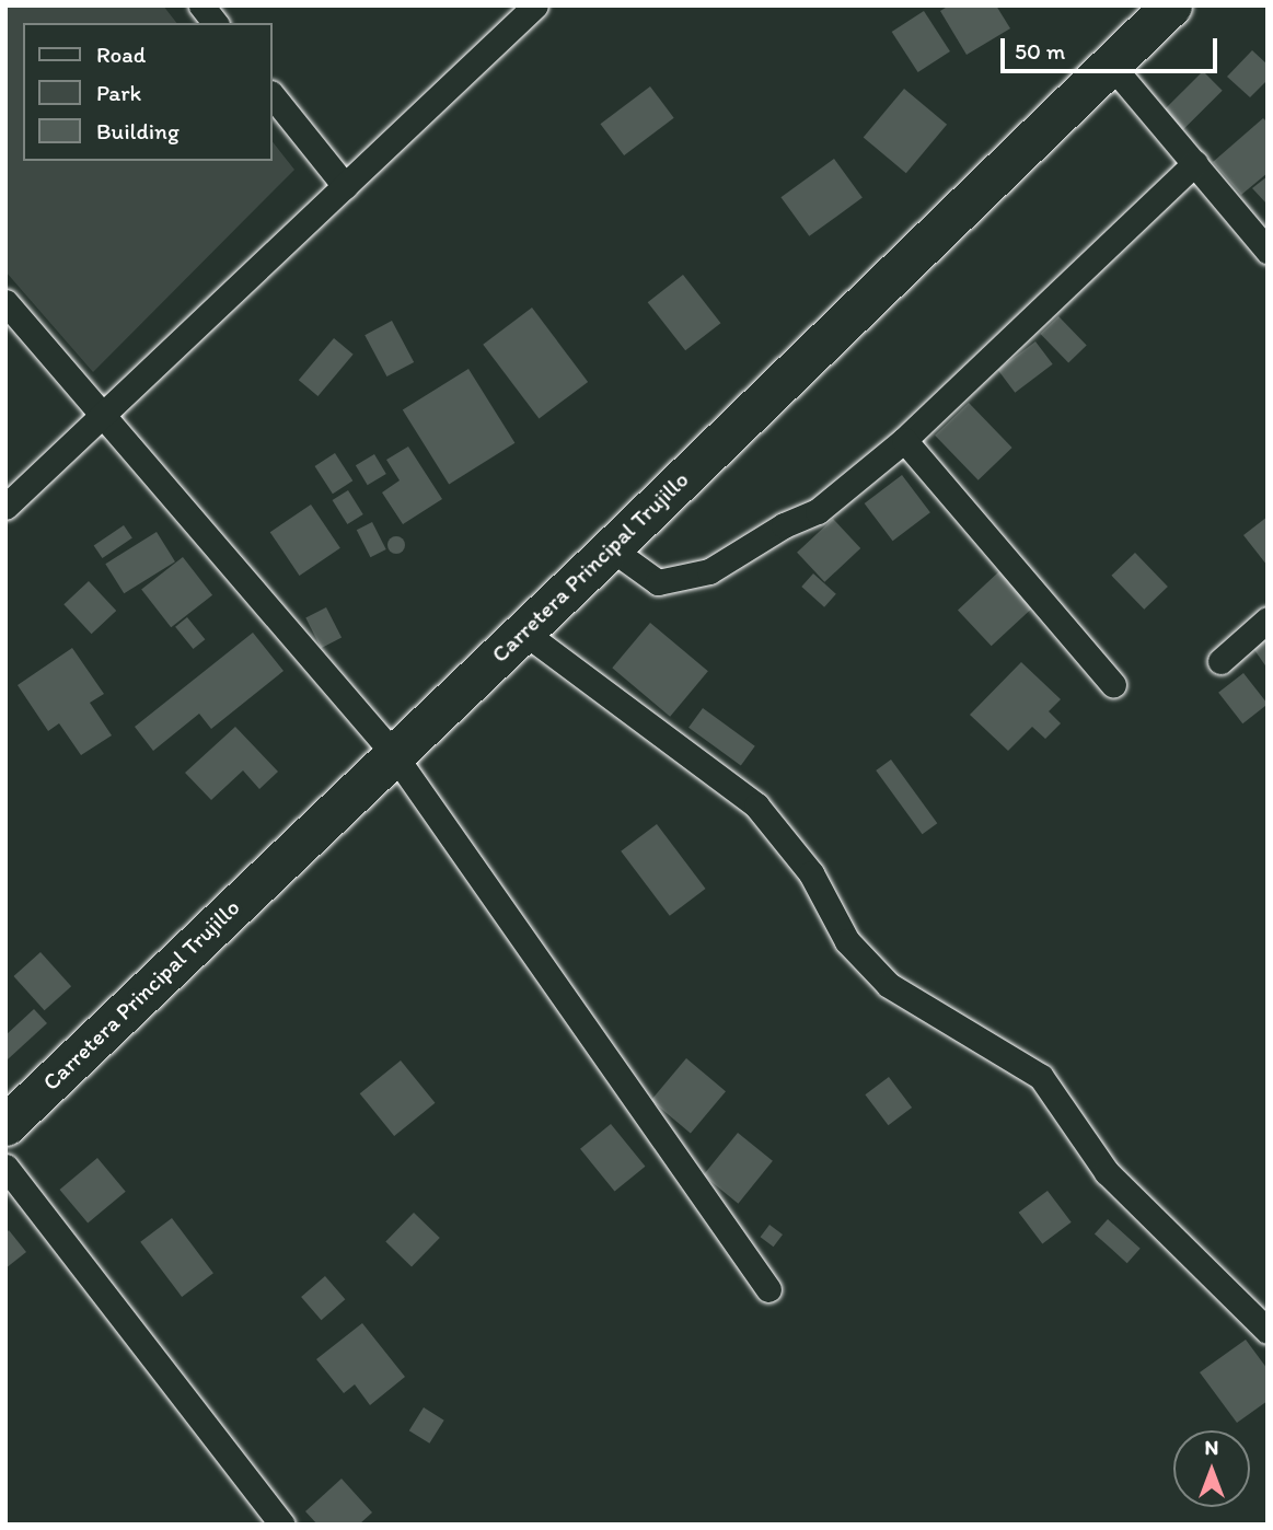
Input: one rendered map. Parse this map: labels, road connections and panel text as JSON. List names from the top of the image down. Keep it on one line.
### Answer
{"streets":{"main road":["Carretera Principal Trujillo"]},"legend":["Road","Park","Building"],"scale_bar":"50 m","north":"top"}
